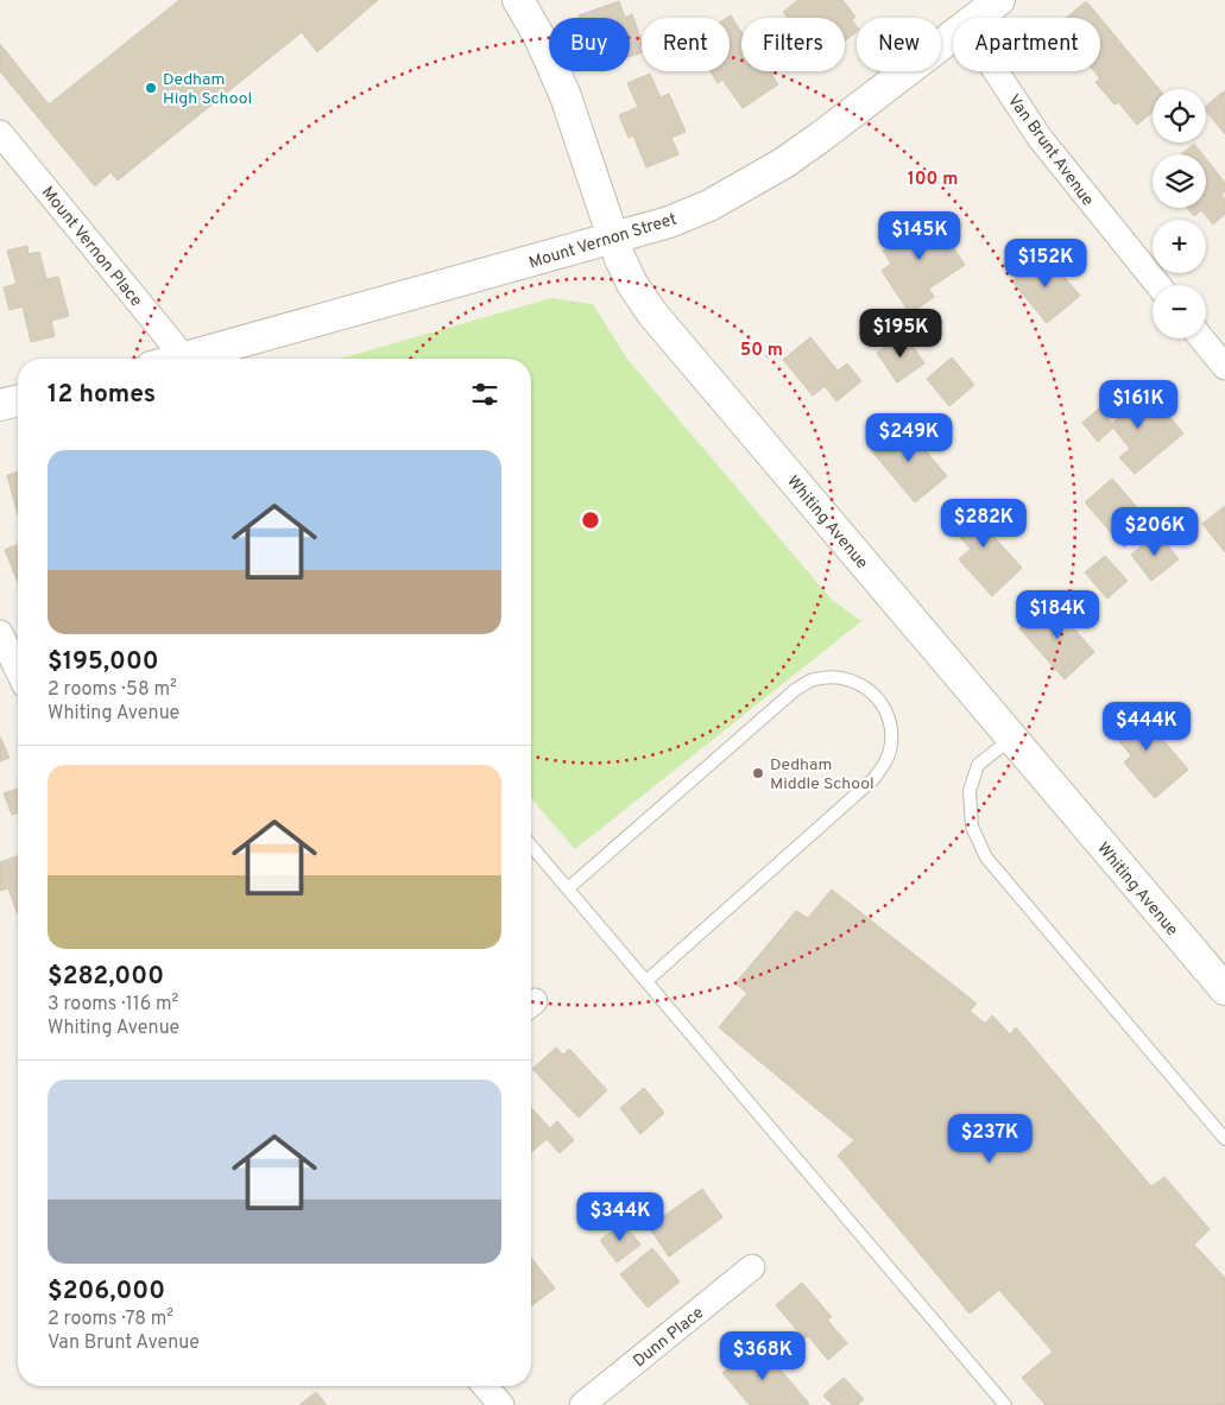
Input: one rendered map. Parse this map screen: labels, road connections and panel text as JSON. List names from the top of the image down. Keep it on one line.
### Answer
{"streets":{"street":["Van Brunt Avenue","Mount Vernon Street","Mount Vernon Place","Whiting Avenue","Dunn Place"]},"crossings":[["Mount Vernon Street","Whiting Avenue"]],"places":["Dedham High School","Dedham Middle School"],"page":{"chip":["Buy","Rent","Filters","New","Apartment"],"map_buttons":["+","−"],"price":["$145K","$152K","$195K","$161K","$249K","$282K","$206K","$184K","$444K","$237K","$344K","$368K"],"heading":"12 homes","list":[{"name":"$195,000","note":"2 rooms · 58 m² · Whiting Avenue"},{"name":"$282,000","note":"3 rooms · 116 m² · Whiting Avenue"},{"name":"$206,000","note":"2 rooms · 78 m² · Van Brunt Avenue"}]},"rings":["100 m","50 m"]}
